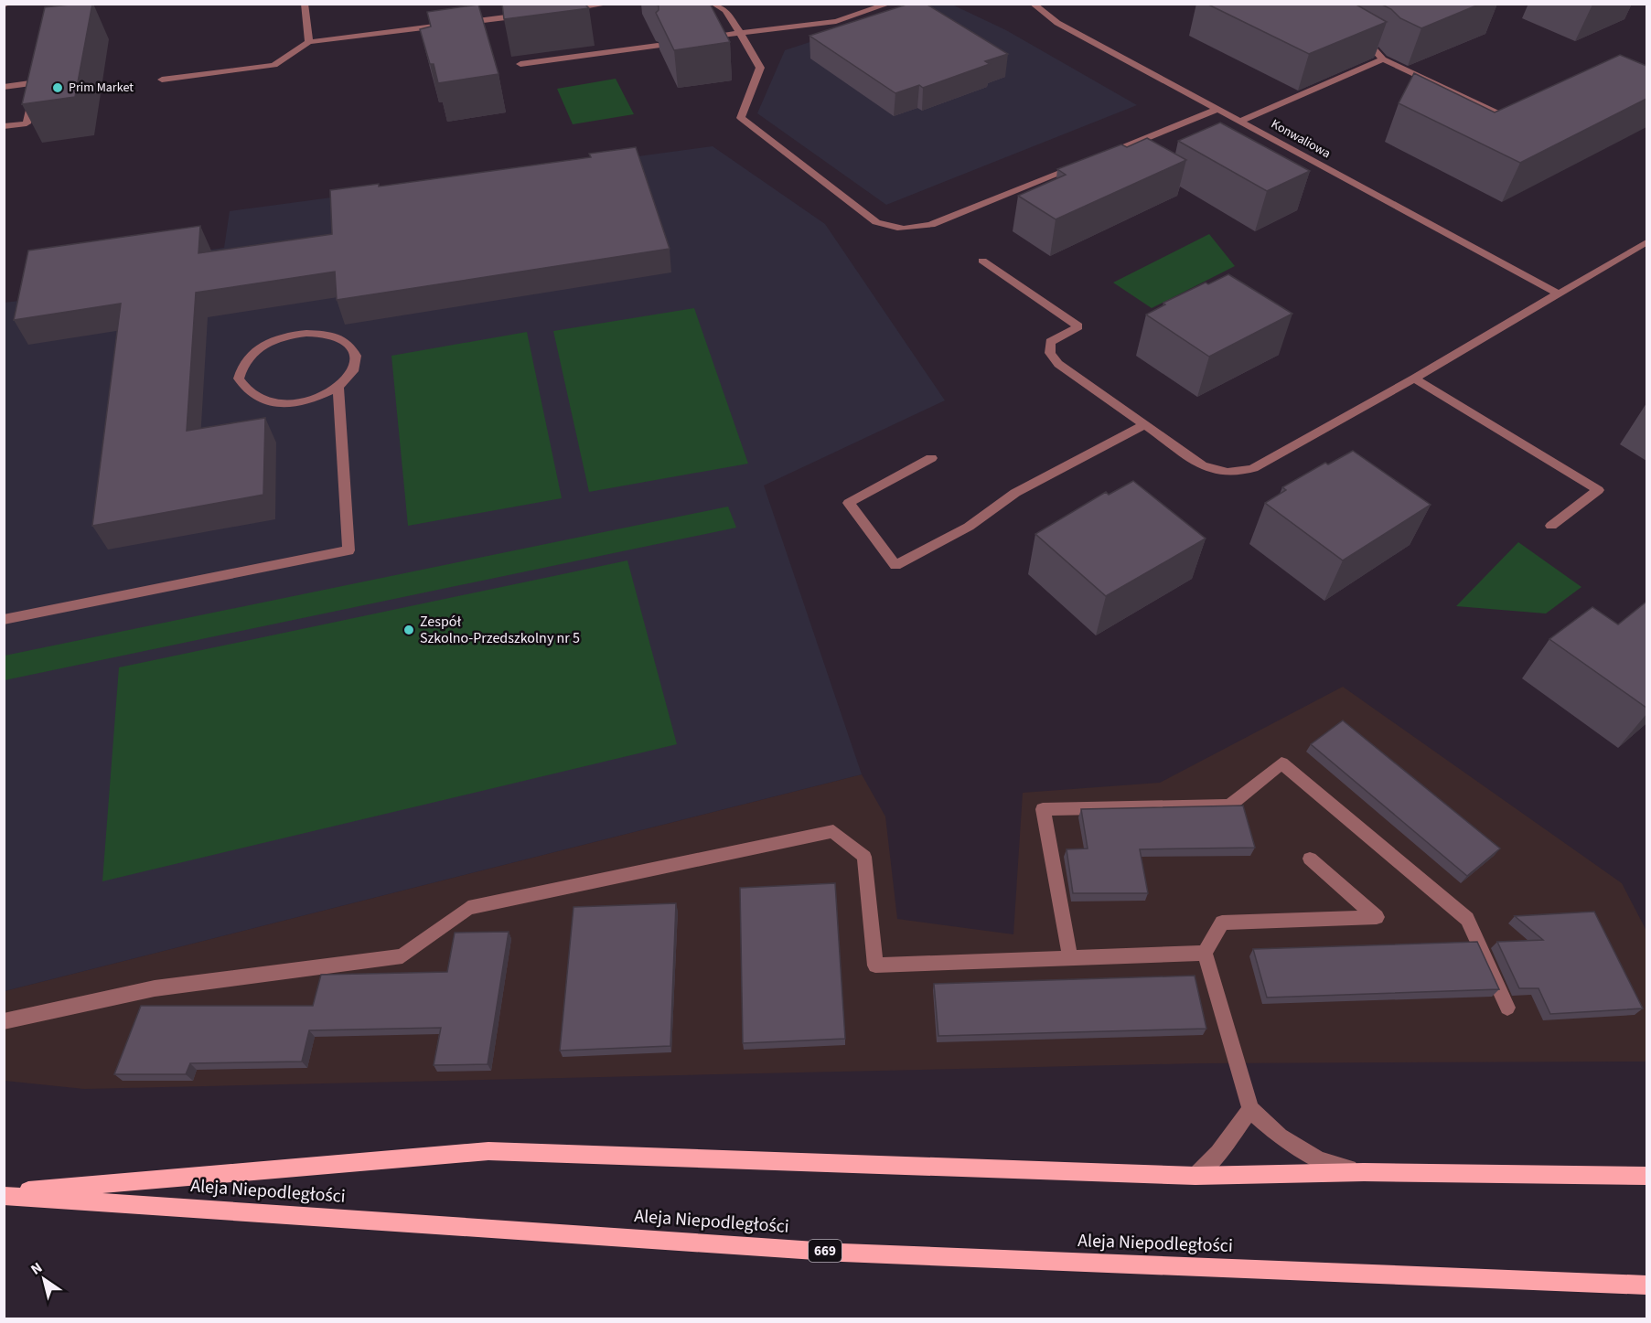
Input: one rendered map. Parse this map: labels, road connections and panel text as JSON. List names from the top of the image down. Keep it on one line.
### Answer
{"streets":{"main road":["Aleja Niepodległości","669"],"street":["Konwaliowa"]},"places":["Prim Market","Zespół Szkolno-Przedszkolny nr 5"],"north":"top left"}
